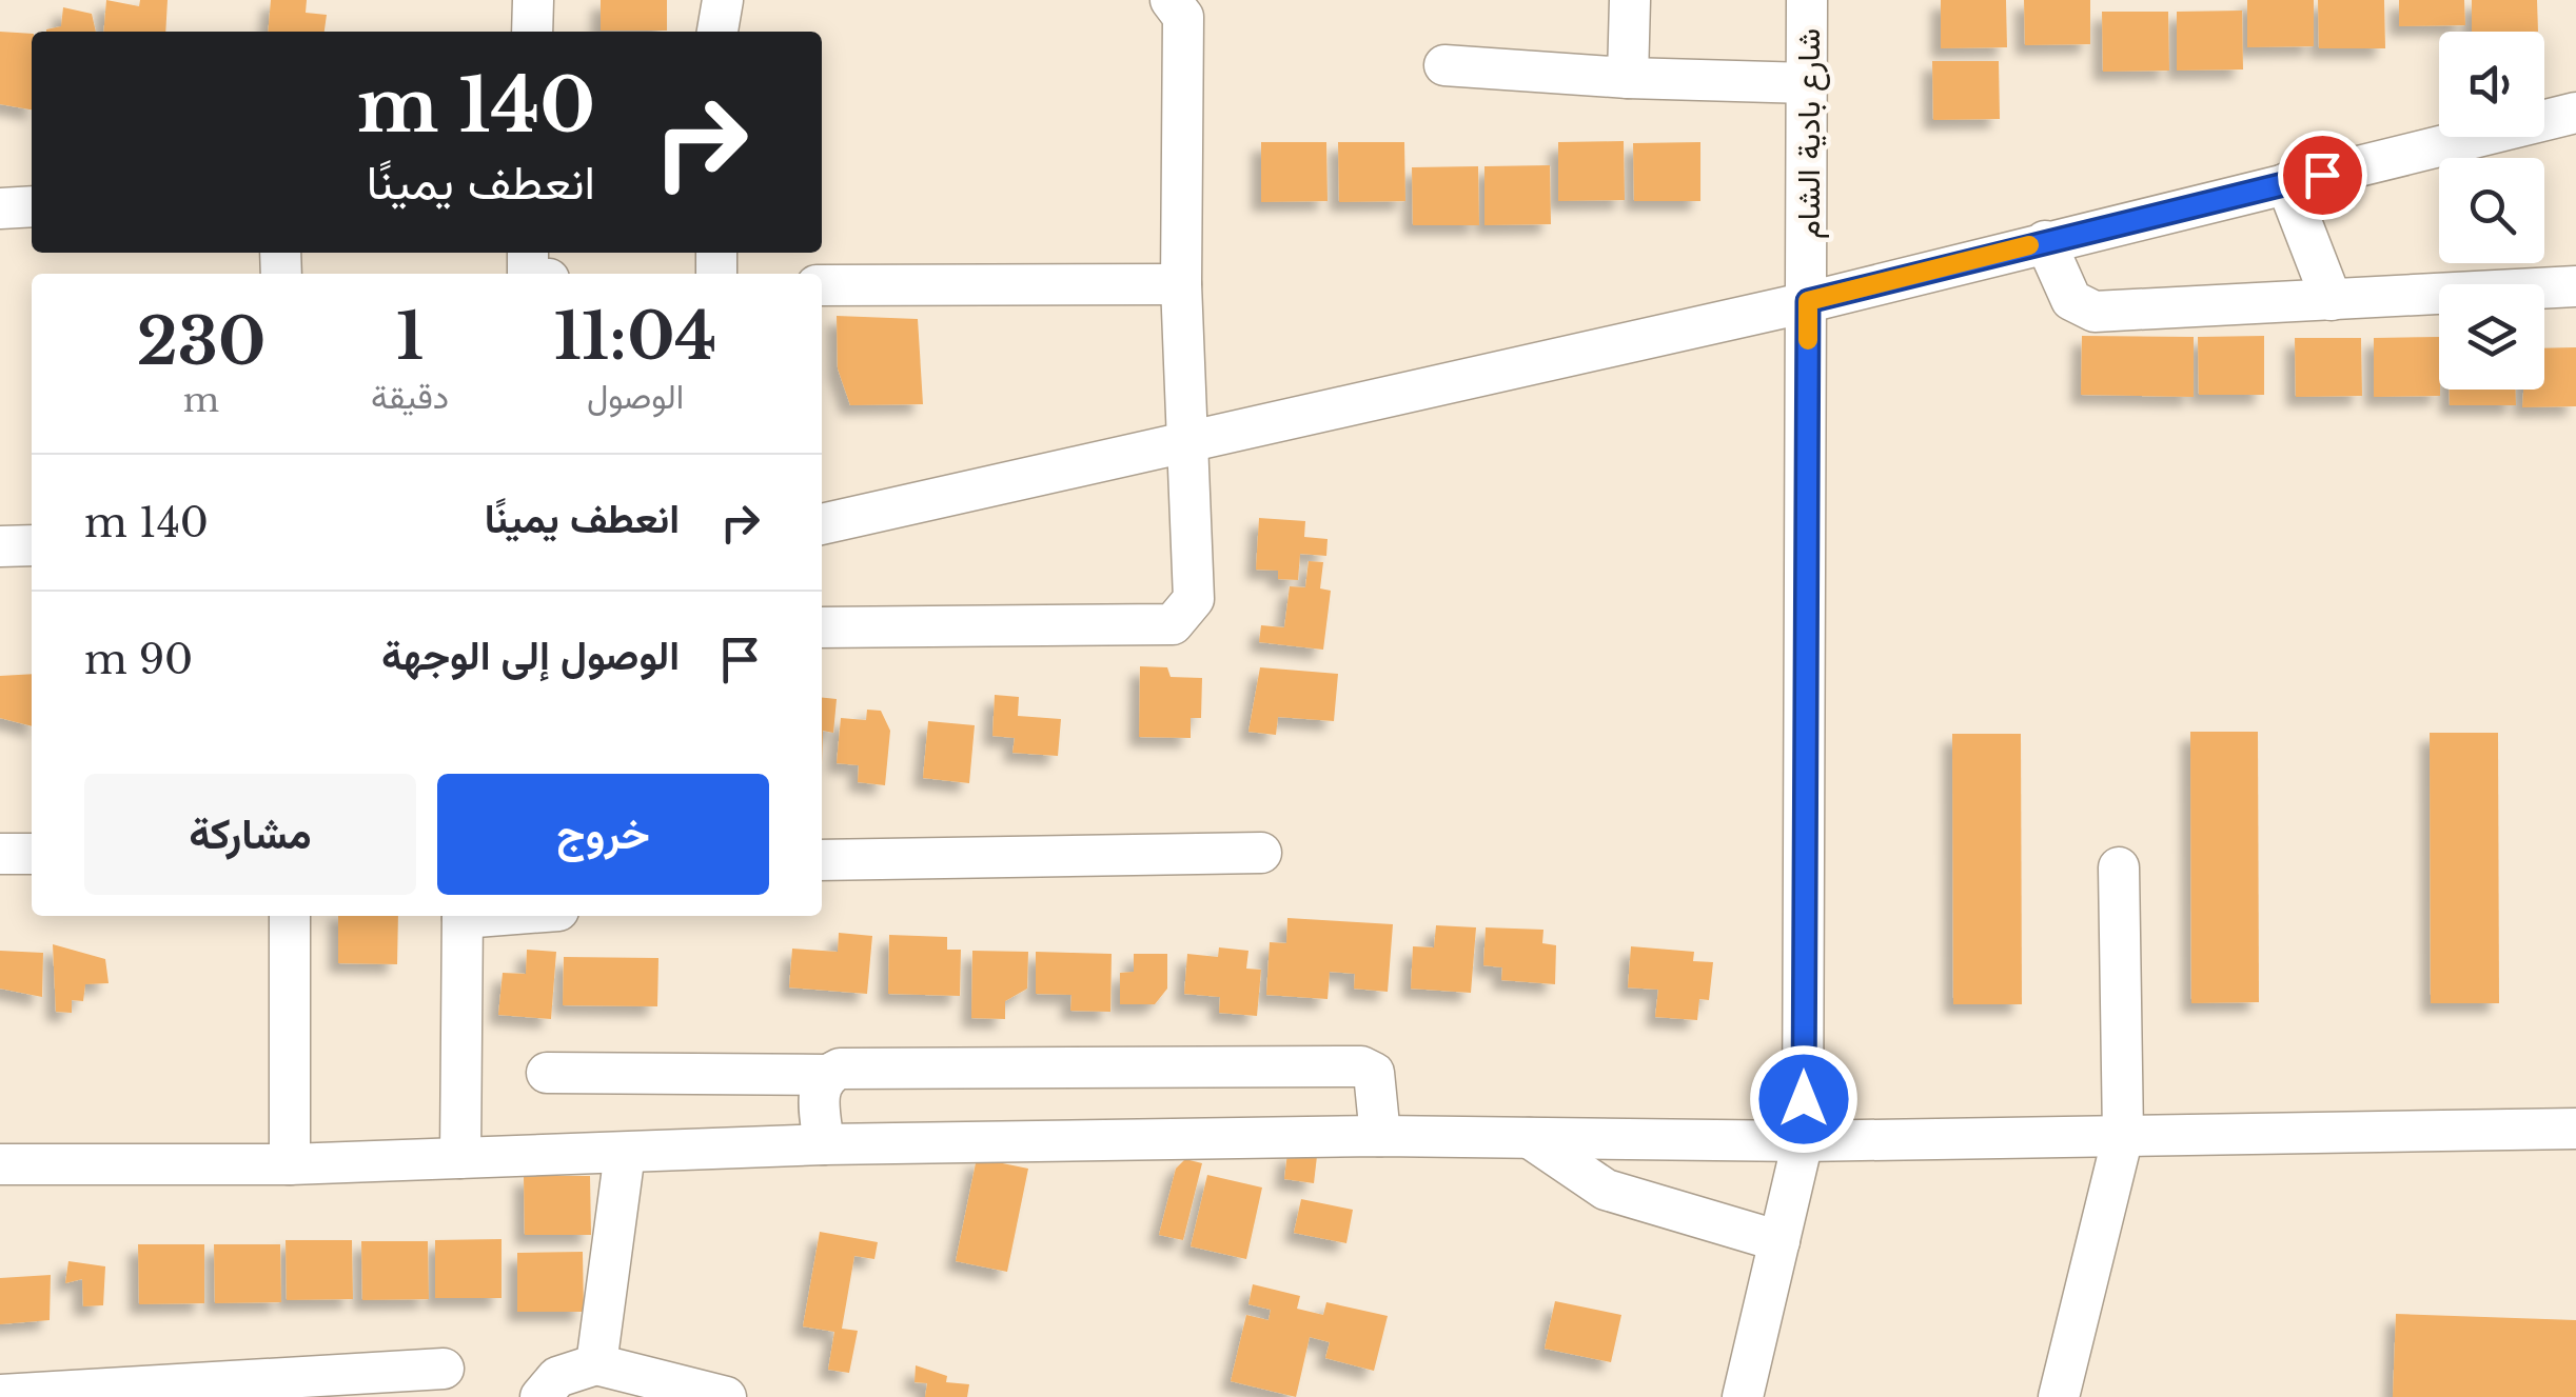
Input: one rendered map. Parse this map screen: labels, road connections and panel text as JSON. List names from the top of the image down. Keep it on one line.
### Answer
{"streets":{"street":["شارع بادية الشام"]},"page":{"turn":["140 m","انعطف يمينًا"],"eta":["11:04","الوصول","1","دقيقة","230","m"],"list":[{"name":"انعطف يمينًا","value":"140 m"},{"name":"الوصول إلى الوجهة","value":"90 m"}],"buttons":["خروج","مشاركة"]}}
